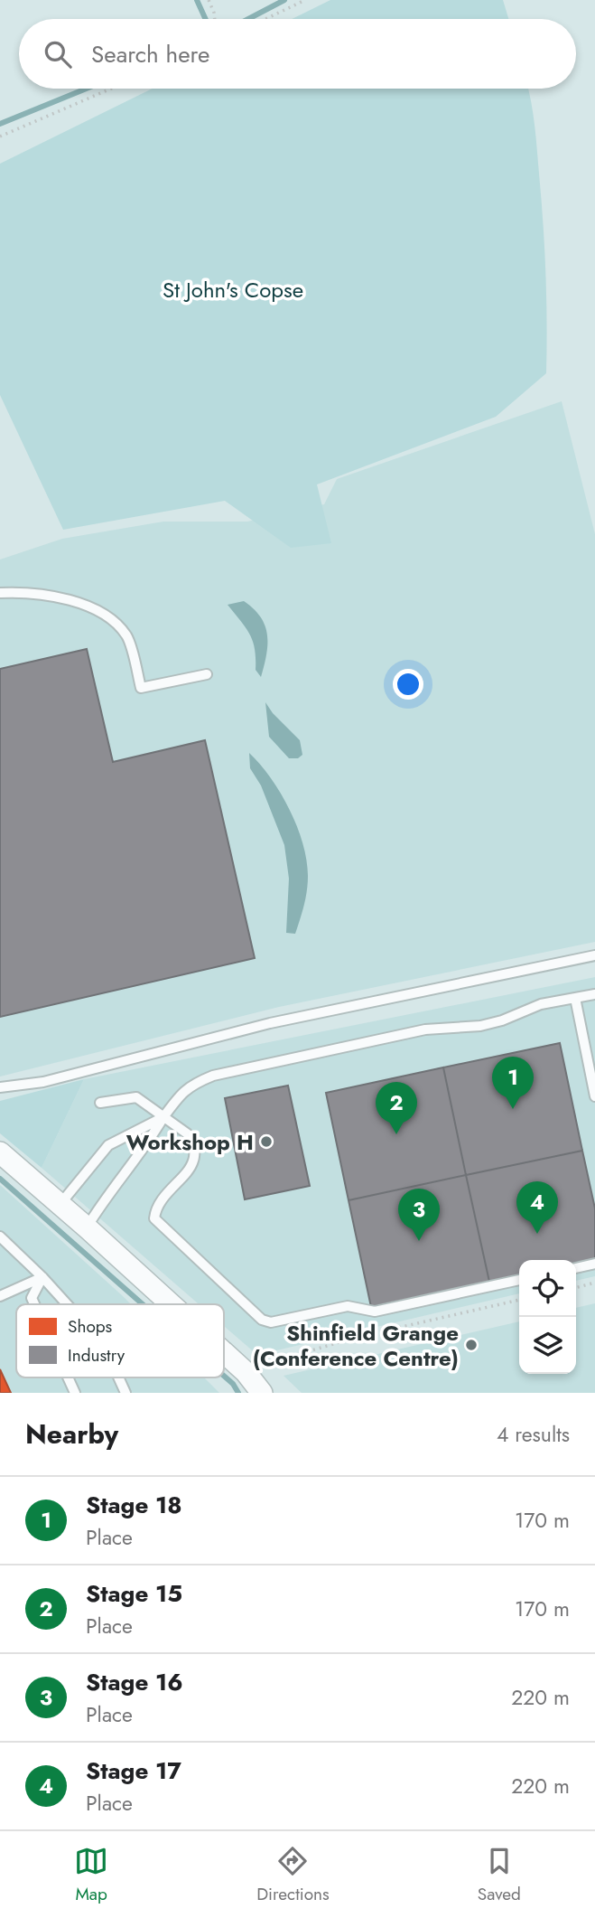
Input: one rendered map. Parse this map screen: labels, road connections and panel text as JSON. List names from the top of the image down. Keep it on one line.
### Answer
{"parks":["St John's Copse"],"places":["Workshop H","Shinfield Grange (Conference Centre)"],"legend":["Shops","Industry"],"page":{"search":"Search here","pins":["1","2","4","3"],"heading":["Nearby","4 results"],"list":[{"mark":"1","name":"Stage 18","note":"Place","value":"170 m"},{"mark":"2","name":"Stage 15","note":"Place","value":"170 m"},{"mark":"3","name":"Stage 16","note":"Place","value":"220 m"},{"mark":"4","name":"Stage 17","note":"Place","value":"220 m"}],"nav":["Map","Directions","Saved"]}}
